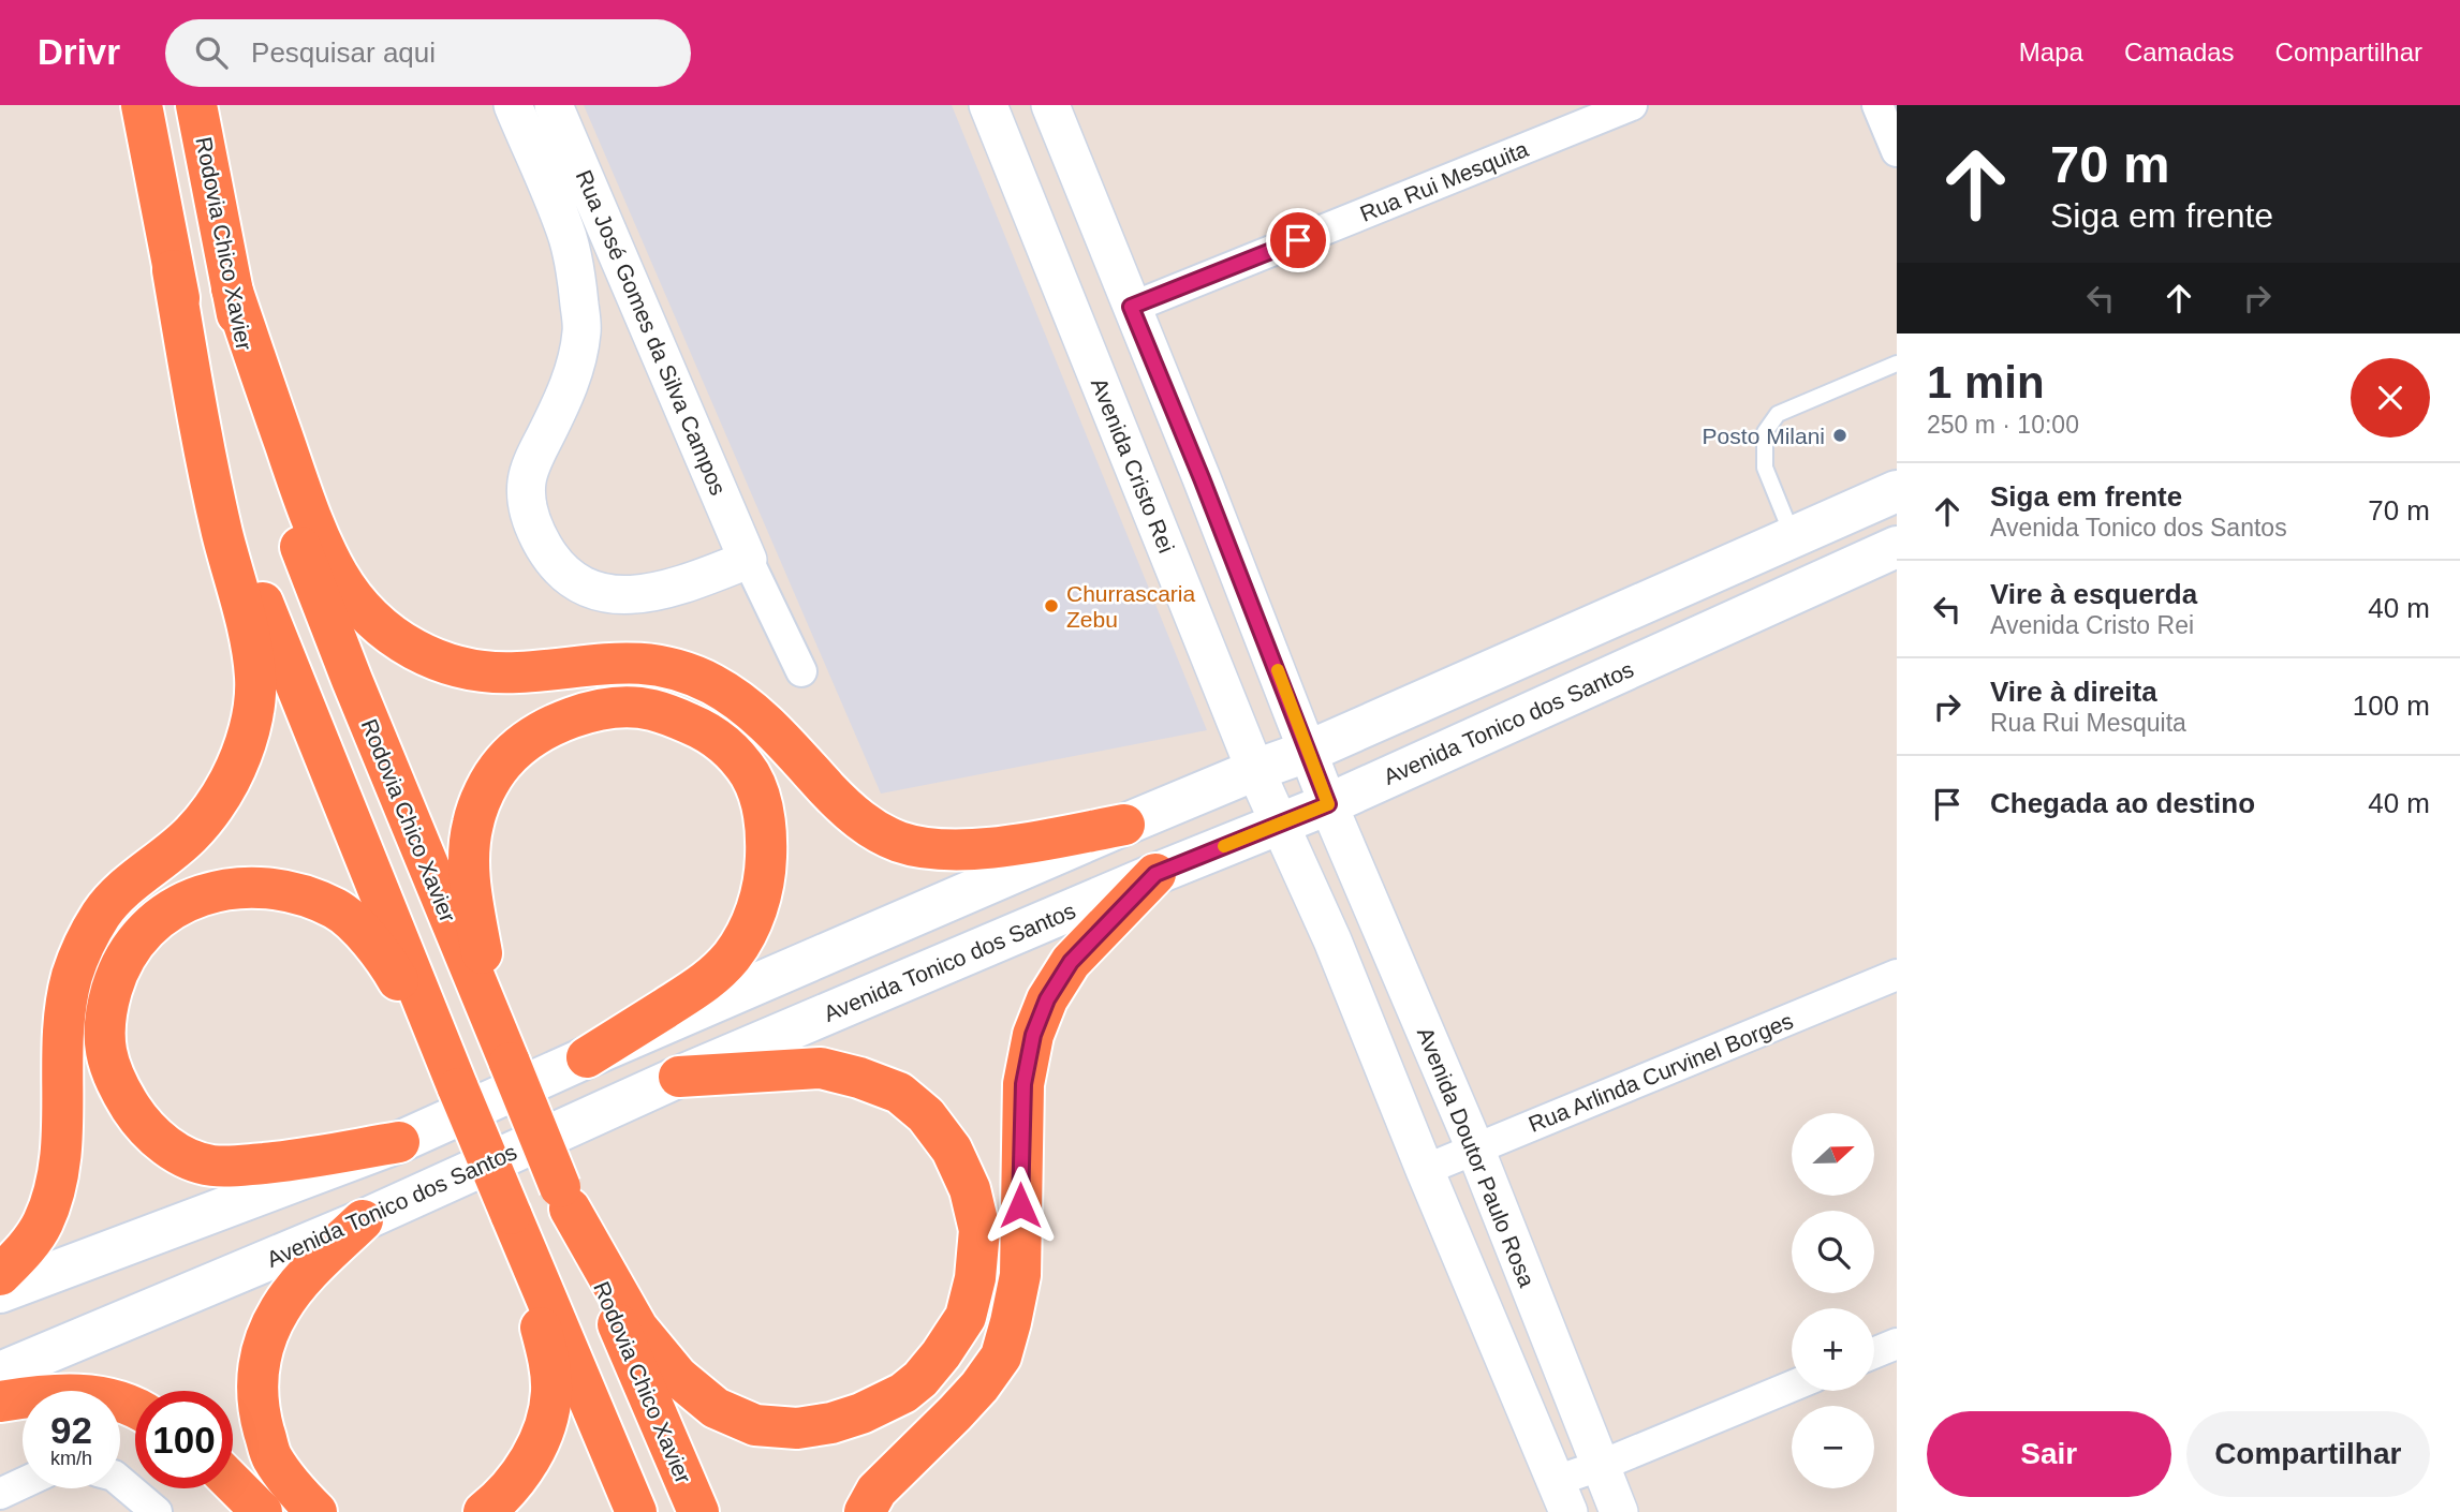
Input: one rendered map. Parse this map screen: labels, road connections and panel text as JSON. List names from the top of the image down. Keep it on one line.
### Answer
{"streets":{"highway":["Rodovia Chico Xavier"],"main road":["Avenida Tonico dos Santos"],"street":["Rua Rui Mesquita","Rua José Gomes da Silva Campos","Avenida Cristo Rei","Rua Arlinda Curvinel Borges","Avenida Doutor Paulo Rosa"]},"crossings":[["Avenida Cristo Rei","Avenida Tonico dos Santos"],["Avenida Tonico dos Santos","Avenida Doutor Paulo Rosa"],["Rua Arlinda Curvinel Borges","Avenida Doutor Paulo Rosa"]],"places":["Posto Milani","Churrascaria Zebu"],"north":"right","page":{"header":"Drivr","search":"Pesquisar aqui","nav":["Mapa","Camadas","Compartilhar"],"turn":["70 m","Siga em frente"],"heading":["1 min","250 m · 10:00"],"list":[{"name":"Siga em frente","note":"Avenida Tonico dos Santos","value":"70 m"},{"name":"Vire à esquerda","note":"Avenida Cristo Rei","value":"40 m"},{"name":"Vire à direita","note":"Rua Rui Mesquita","value":"100 m"},{"name":"Chegada ao destino","value":"40 m"}],"map_buttons":["+","−"],"speed":"92 km/h","limit":"100","buttons":["Sair","Compartilhar"]}}
